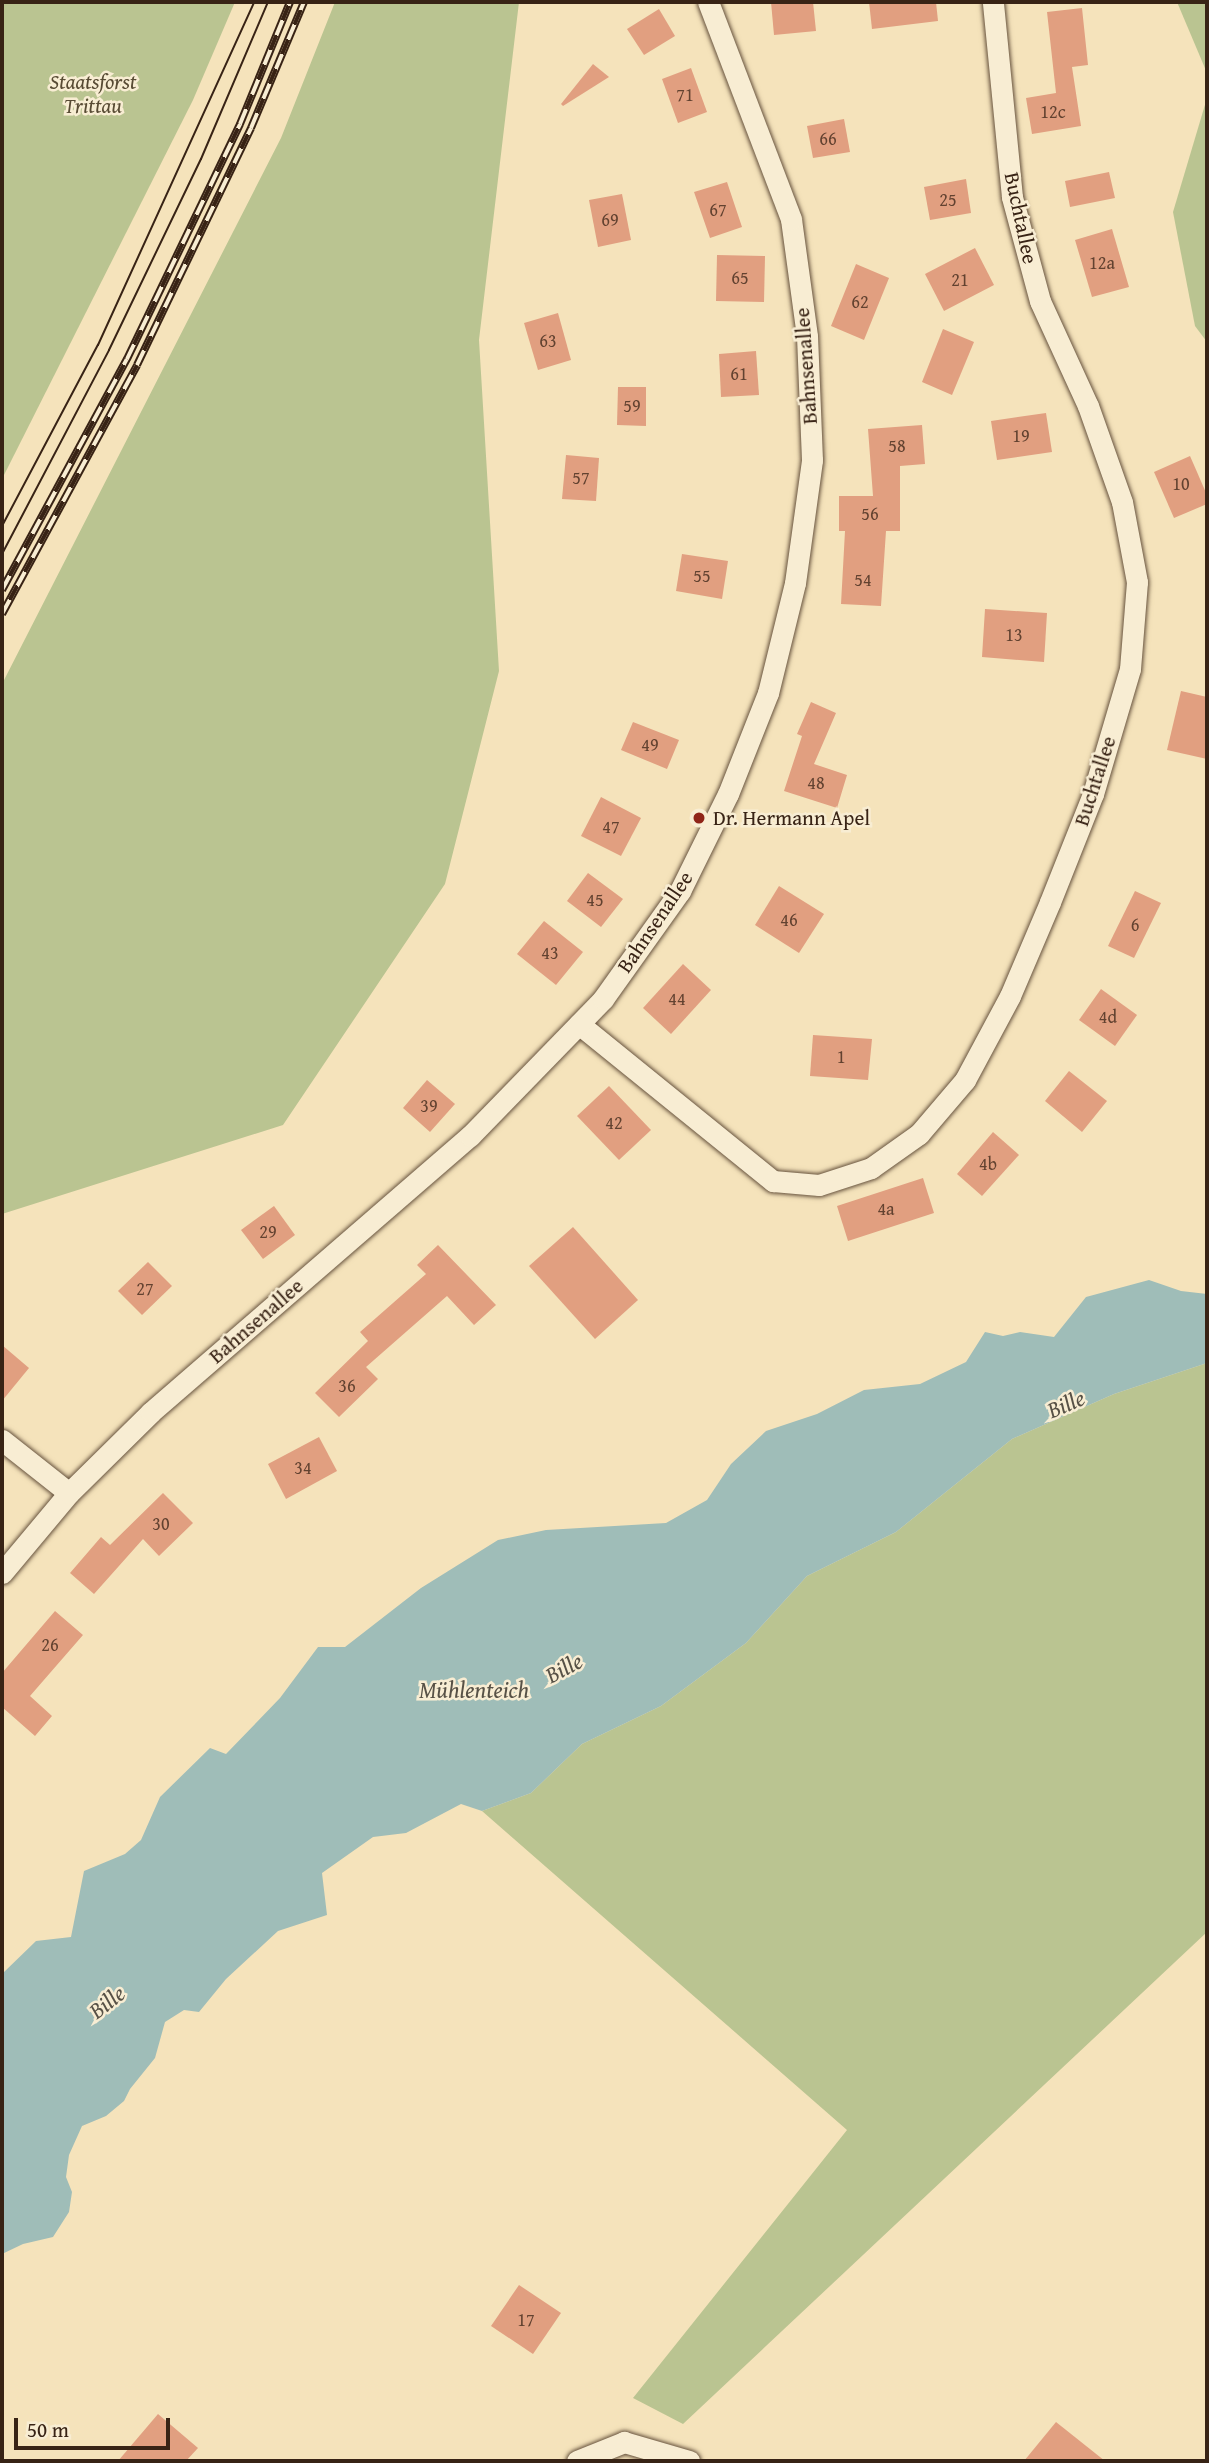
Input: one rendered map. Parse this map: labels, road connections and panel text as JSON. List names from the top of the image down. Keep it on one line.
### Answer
{"streets":{"street":["Buchtallee","Bahnsenallee"]},"crossings":[["Buchtallee","Bahnsenallee"]],"water":["Bille","Mühlenteich"],"parks":["Staatsforst Trittau"],"places":["Dr. Hermann Apel"],"house_numbers":["71","12c","66","25","67","69","12a","65","21","62","63","61","59","19","58","57","10","56","55","54","13","49","48","47","45","46","6","43","44","4d","1","39","42","4b","4a","29","27","36","34","30","26","17"],"scale_bar":"50 m"}
